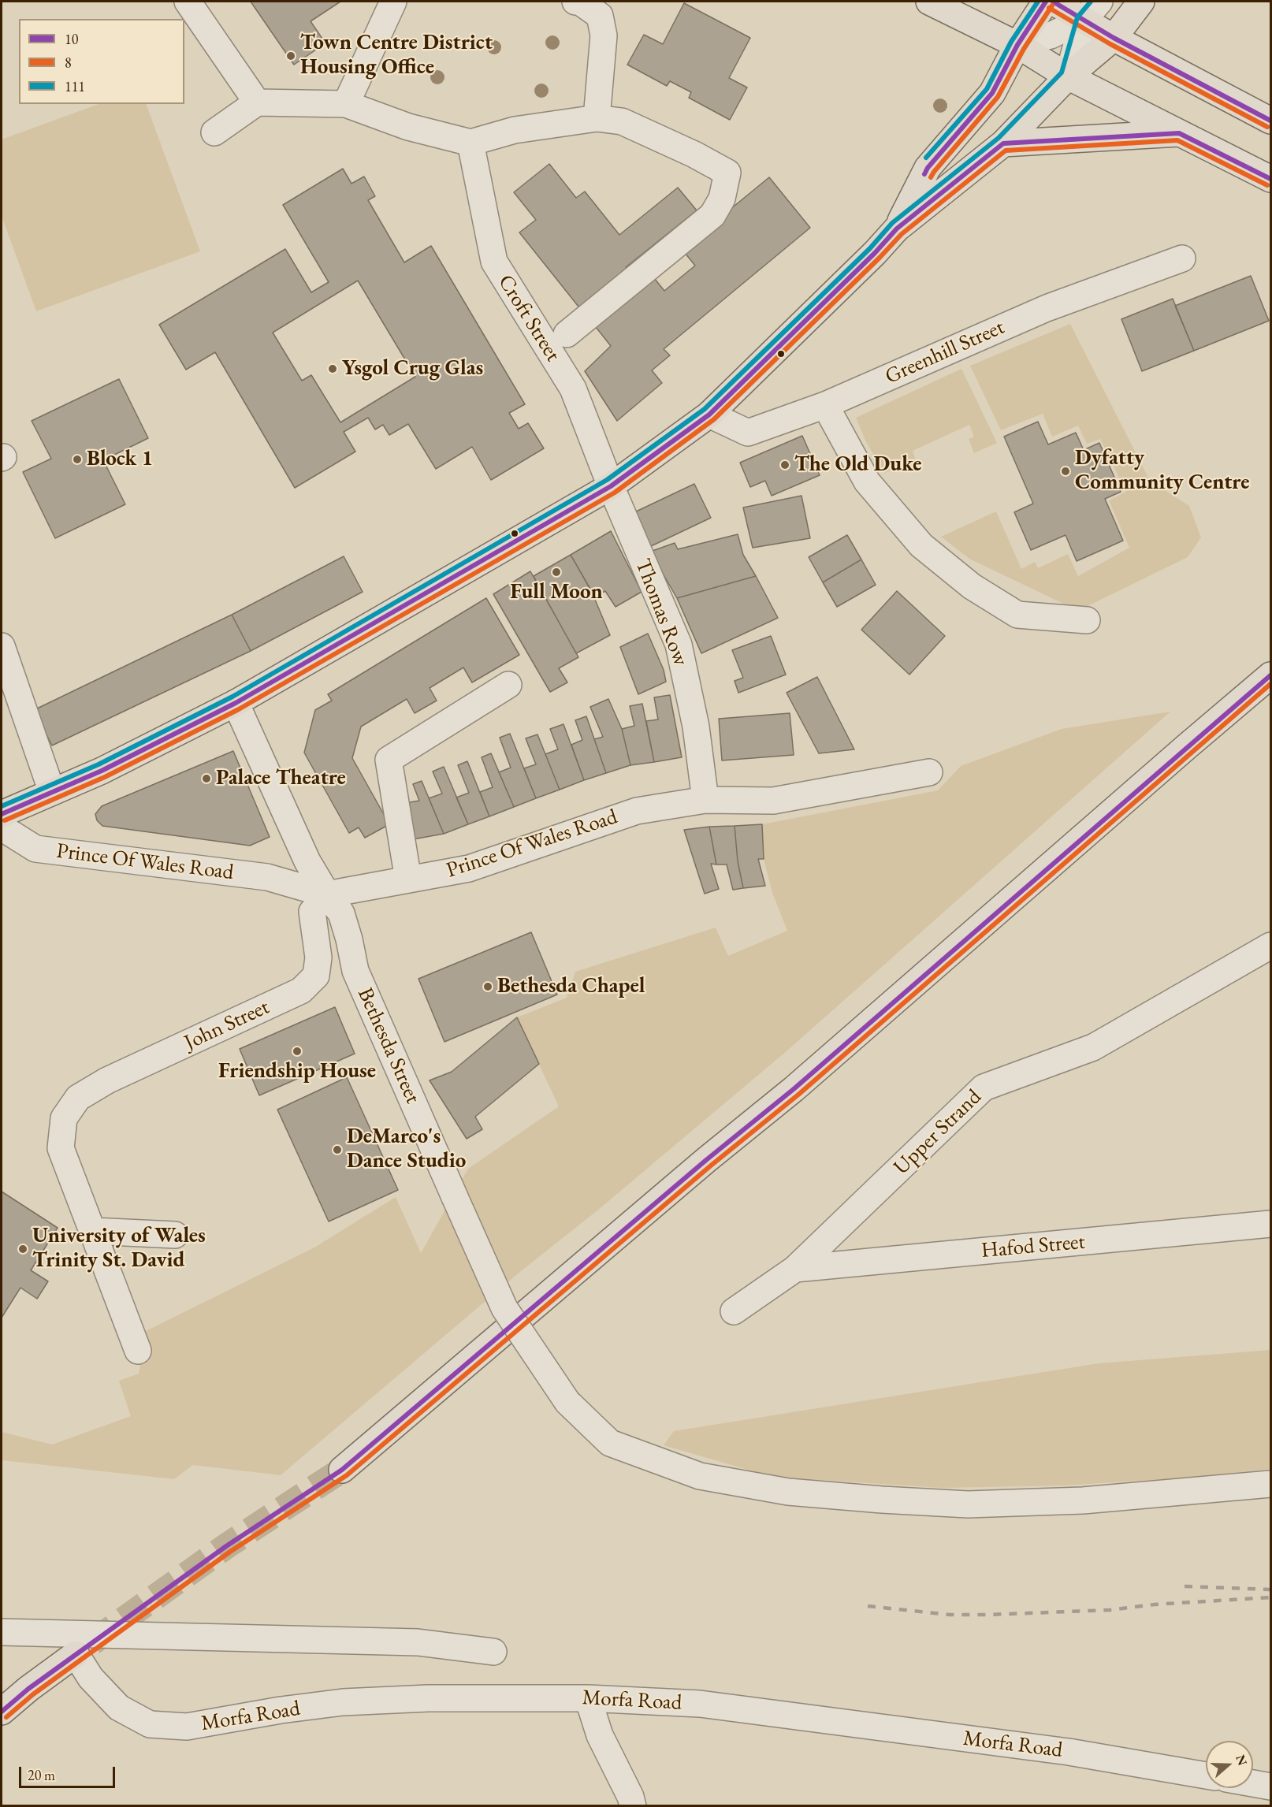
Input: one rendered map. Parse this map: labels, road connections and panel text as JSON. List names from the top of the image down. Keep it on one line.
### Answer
{"streets":{"street":["Croft Street","Greenhill Street","Thomas Row","Prince Of Wales Road","John Street","Bethesda Street","Upper Strand","Hafod Street","Morfa Road"]},"crossings":[["Croft Street","Thomas Row"],["Thomas Row","Prince Of Wales Road"],["Prince Of Wales Road","John Street"],["Prince Of Wales Road","Bethesda Street"],["John Street","Bethesda Street"],["Upper Strand","Hafod Street"]],"places":["Town Centre District Housing Office","Ysgol Crug Glas","Block 1","The Old Duke","Dyfatty Community Centre","Full Moon","Palace Theatre","Bethesda Chapel","Friendship House","DeMarco's Dance Studio","University of Wales Trinity St. David"],"lines":["transit line 10","transit line 111","transit line 8"],"legend":["10","8","111"],"scale_bar":"20 m","north":"right"}
